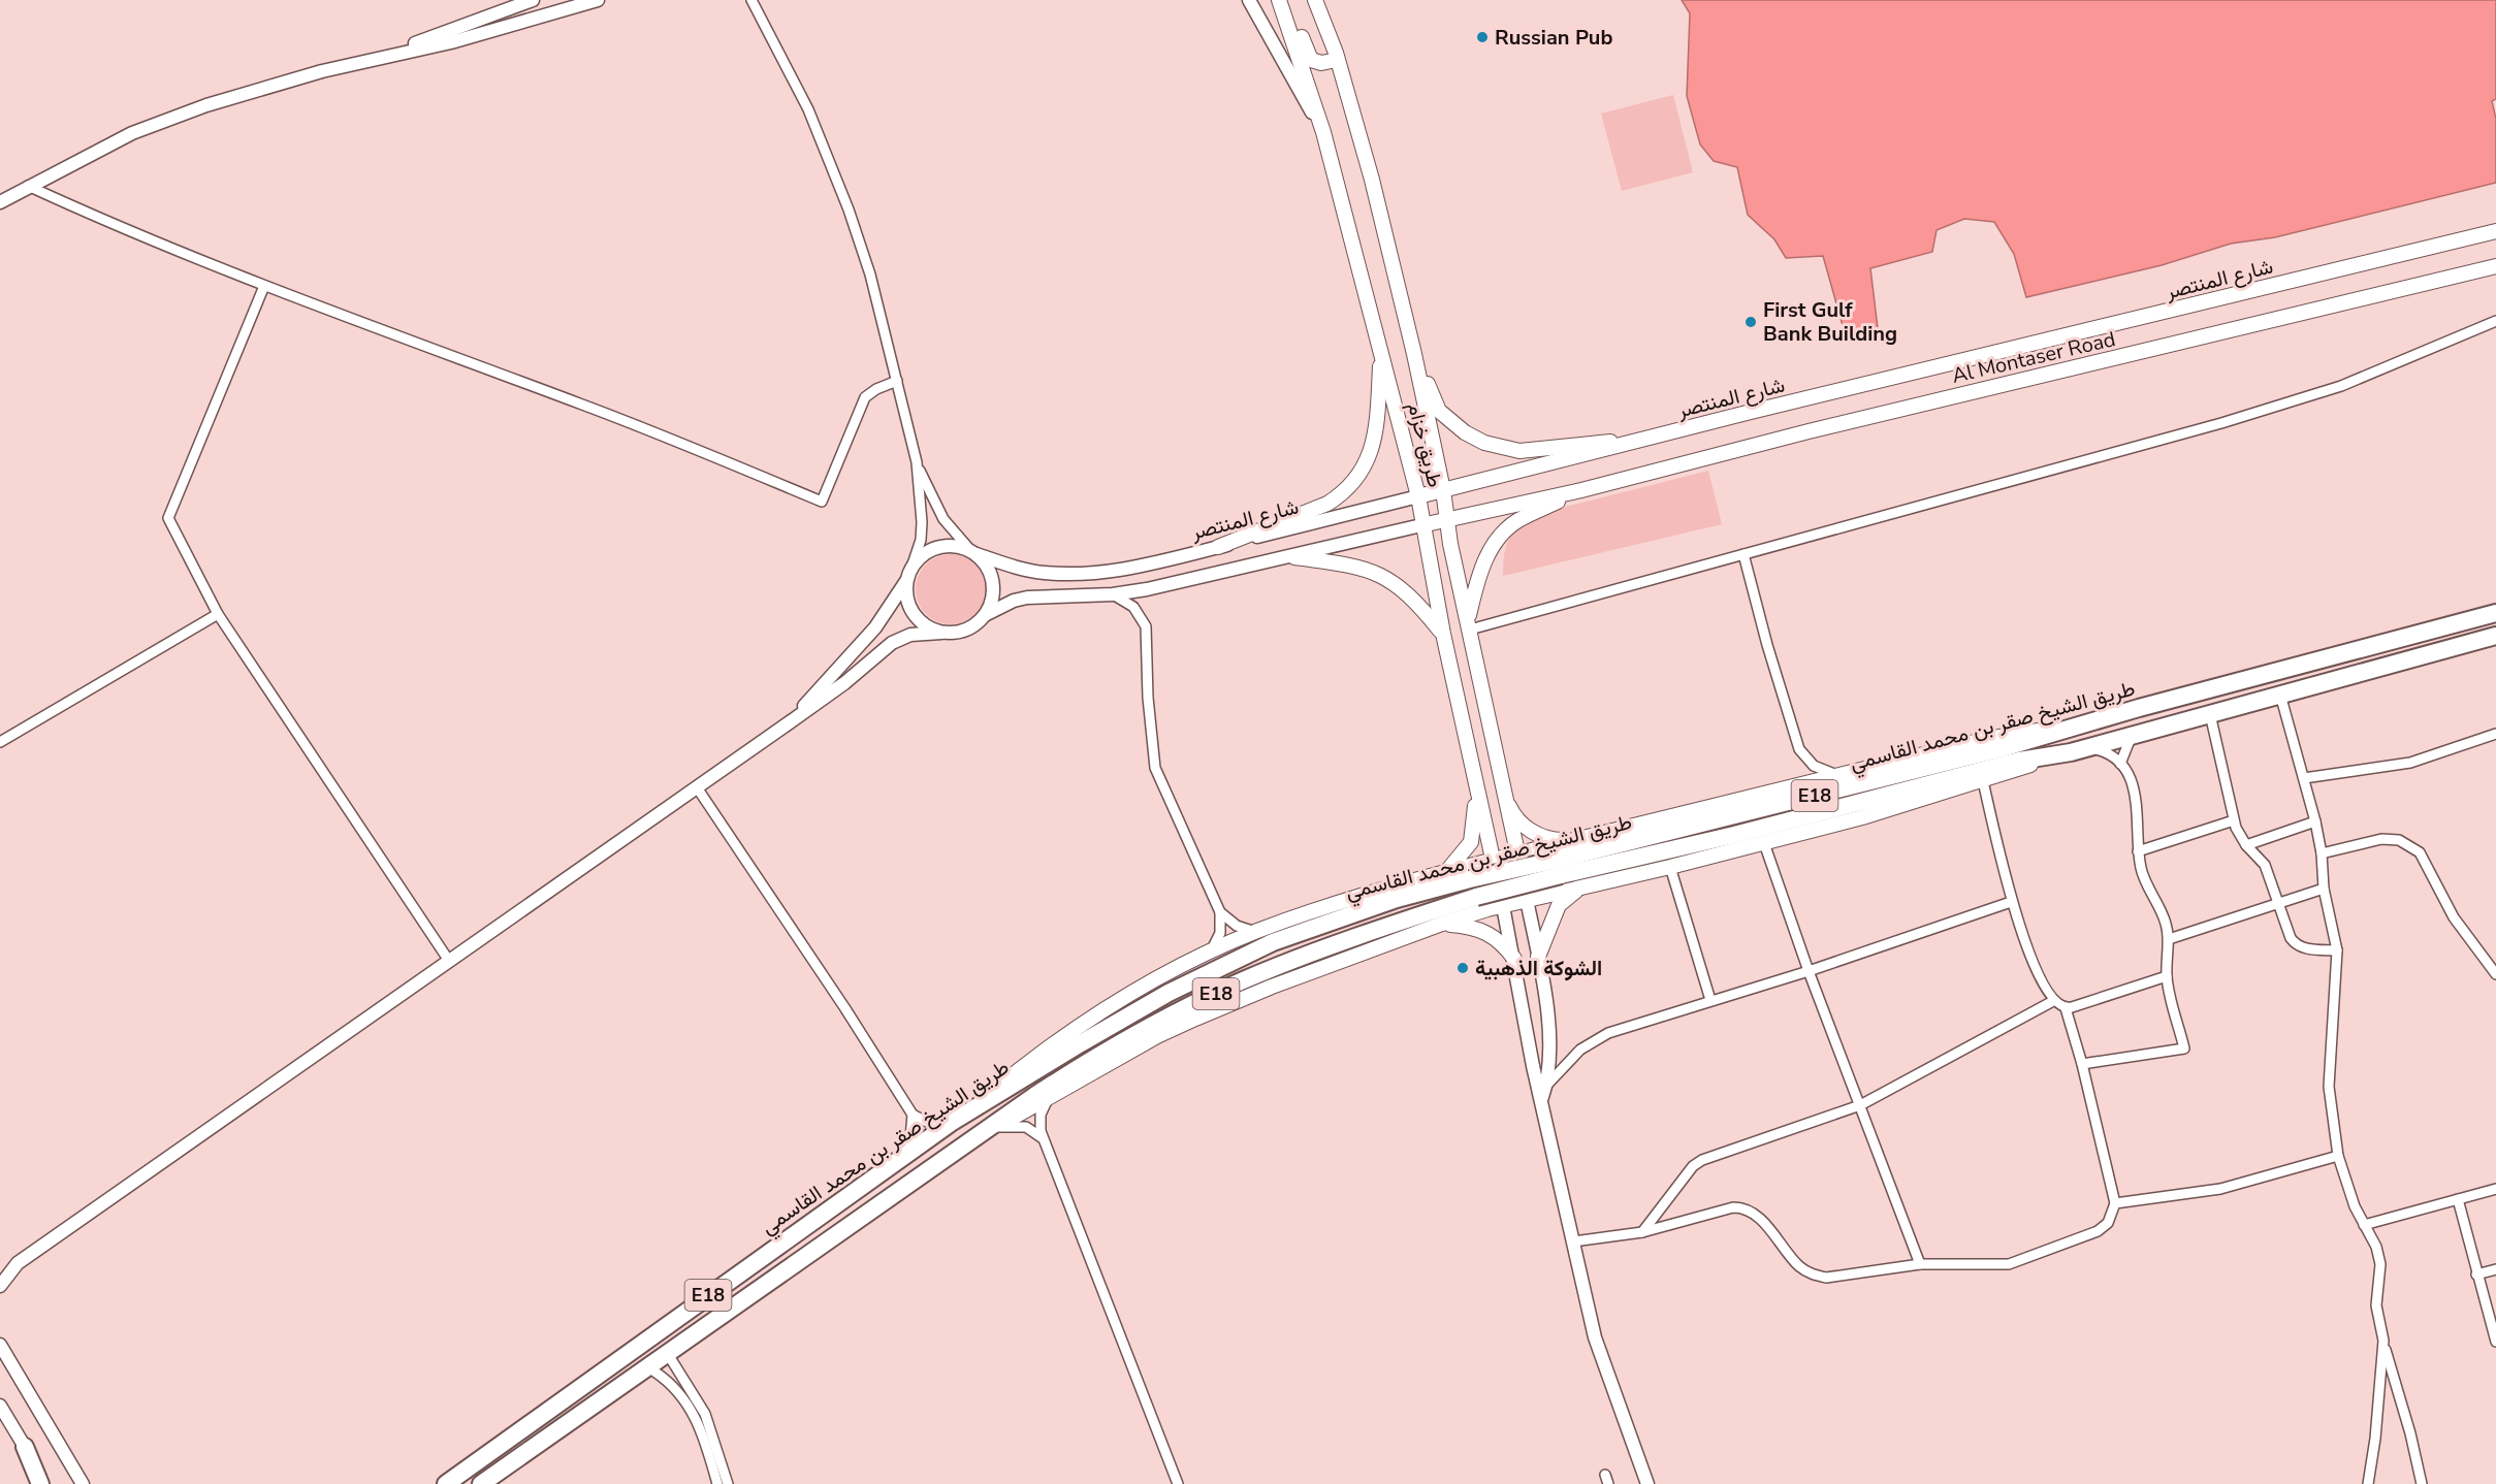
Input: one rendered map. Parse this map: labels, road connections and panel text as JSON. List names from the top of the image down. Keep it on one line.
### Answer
{"streets":{"highway":["طريق الشيخ صقر بن محمد القاسمي","E18"],"main road":["شارع المنتصر","Al Montaser Road","طريق خزام"]},"crossings":[["شارع المنتصر","طريق خزام"]],"places":["Russian Pub","First Gulf Bank Building","الشوكة الذهبية"]}
